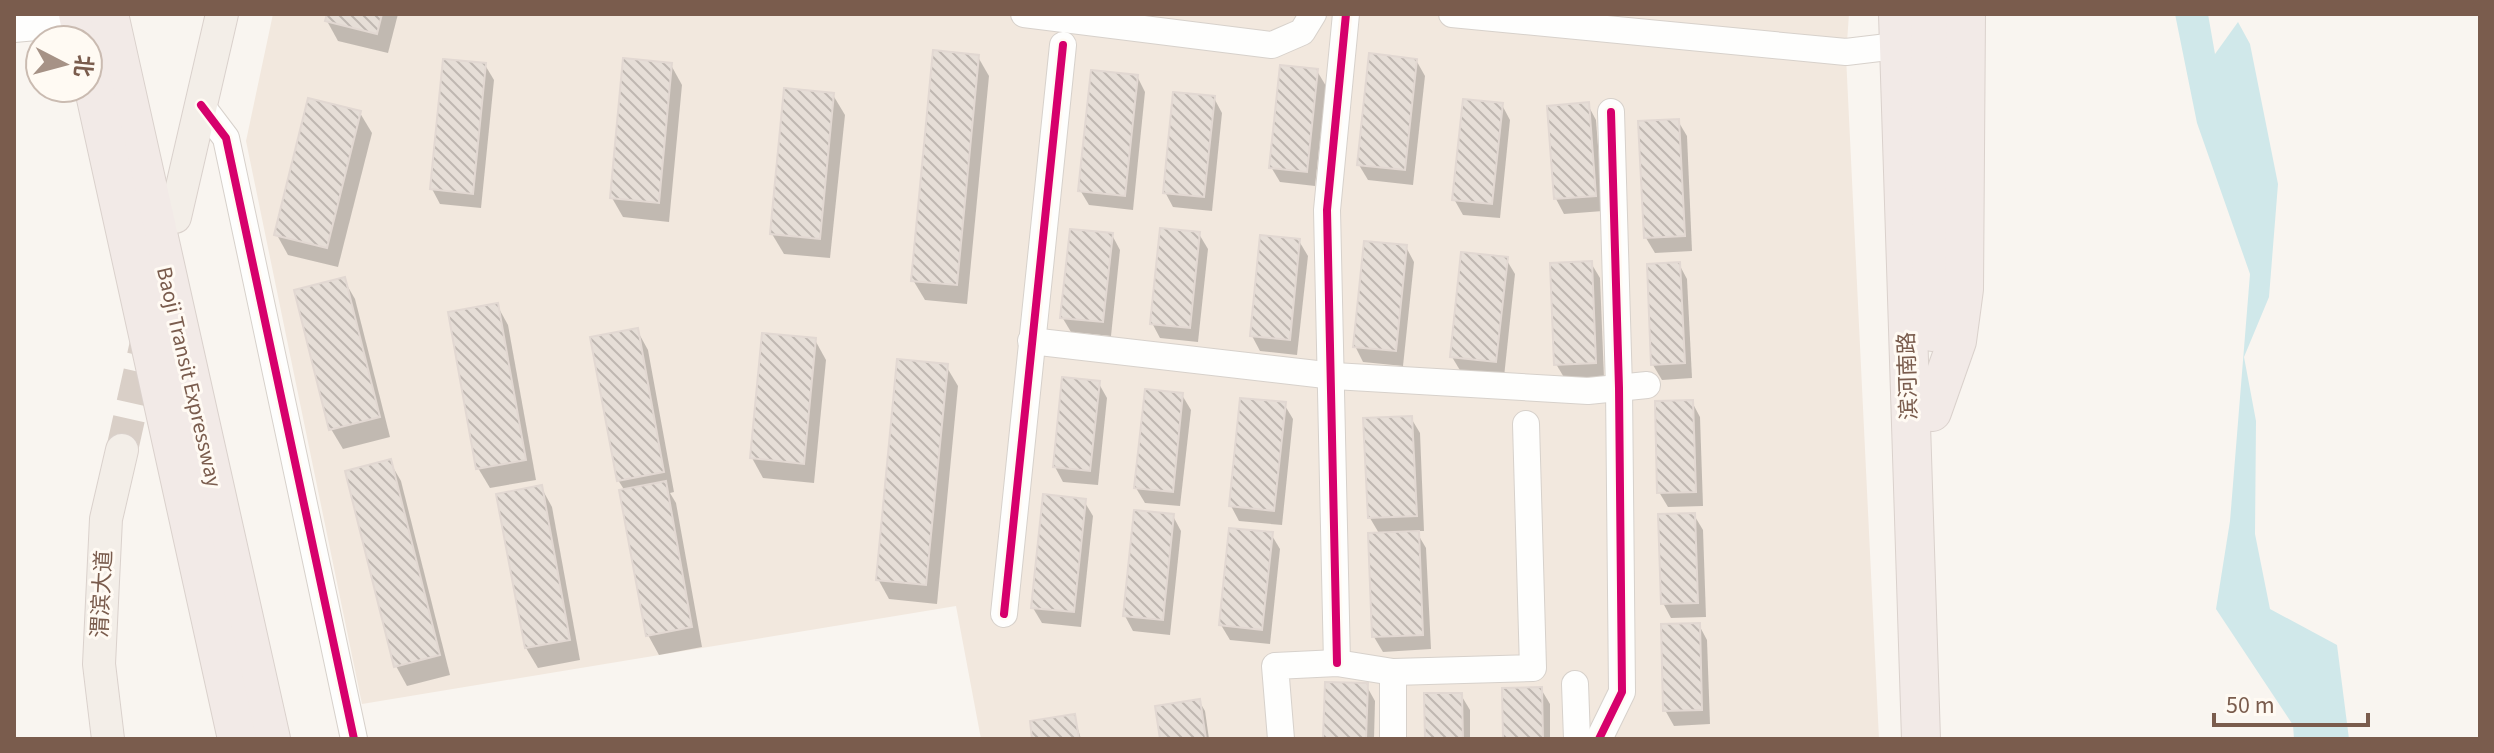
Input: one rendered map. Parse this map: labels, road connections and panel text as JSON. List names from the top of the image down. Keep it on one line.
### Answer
{"streets":{"highway":["滨河南路","Baoji Transit Expressway"],"main road":["渭滨大道"]},"scale_bar":"50 m","north":"right"}
